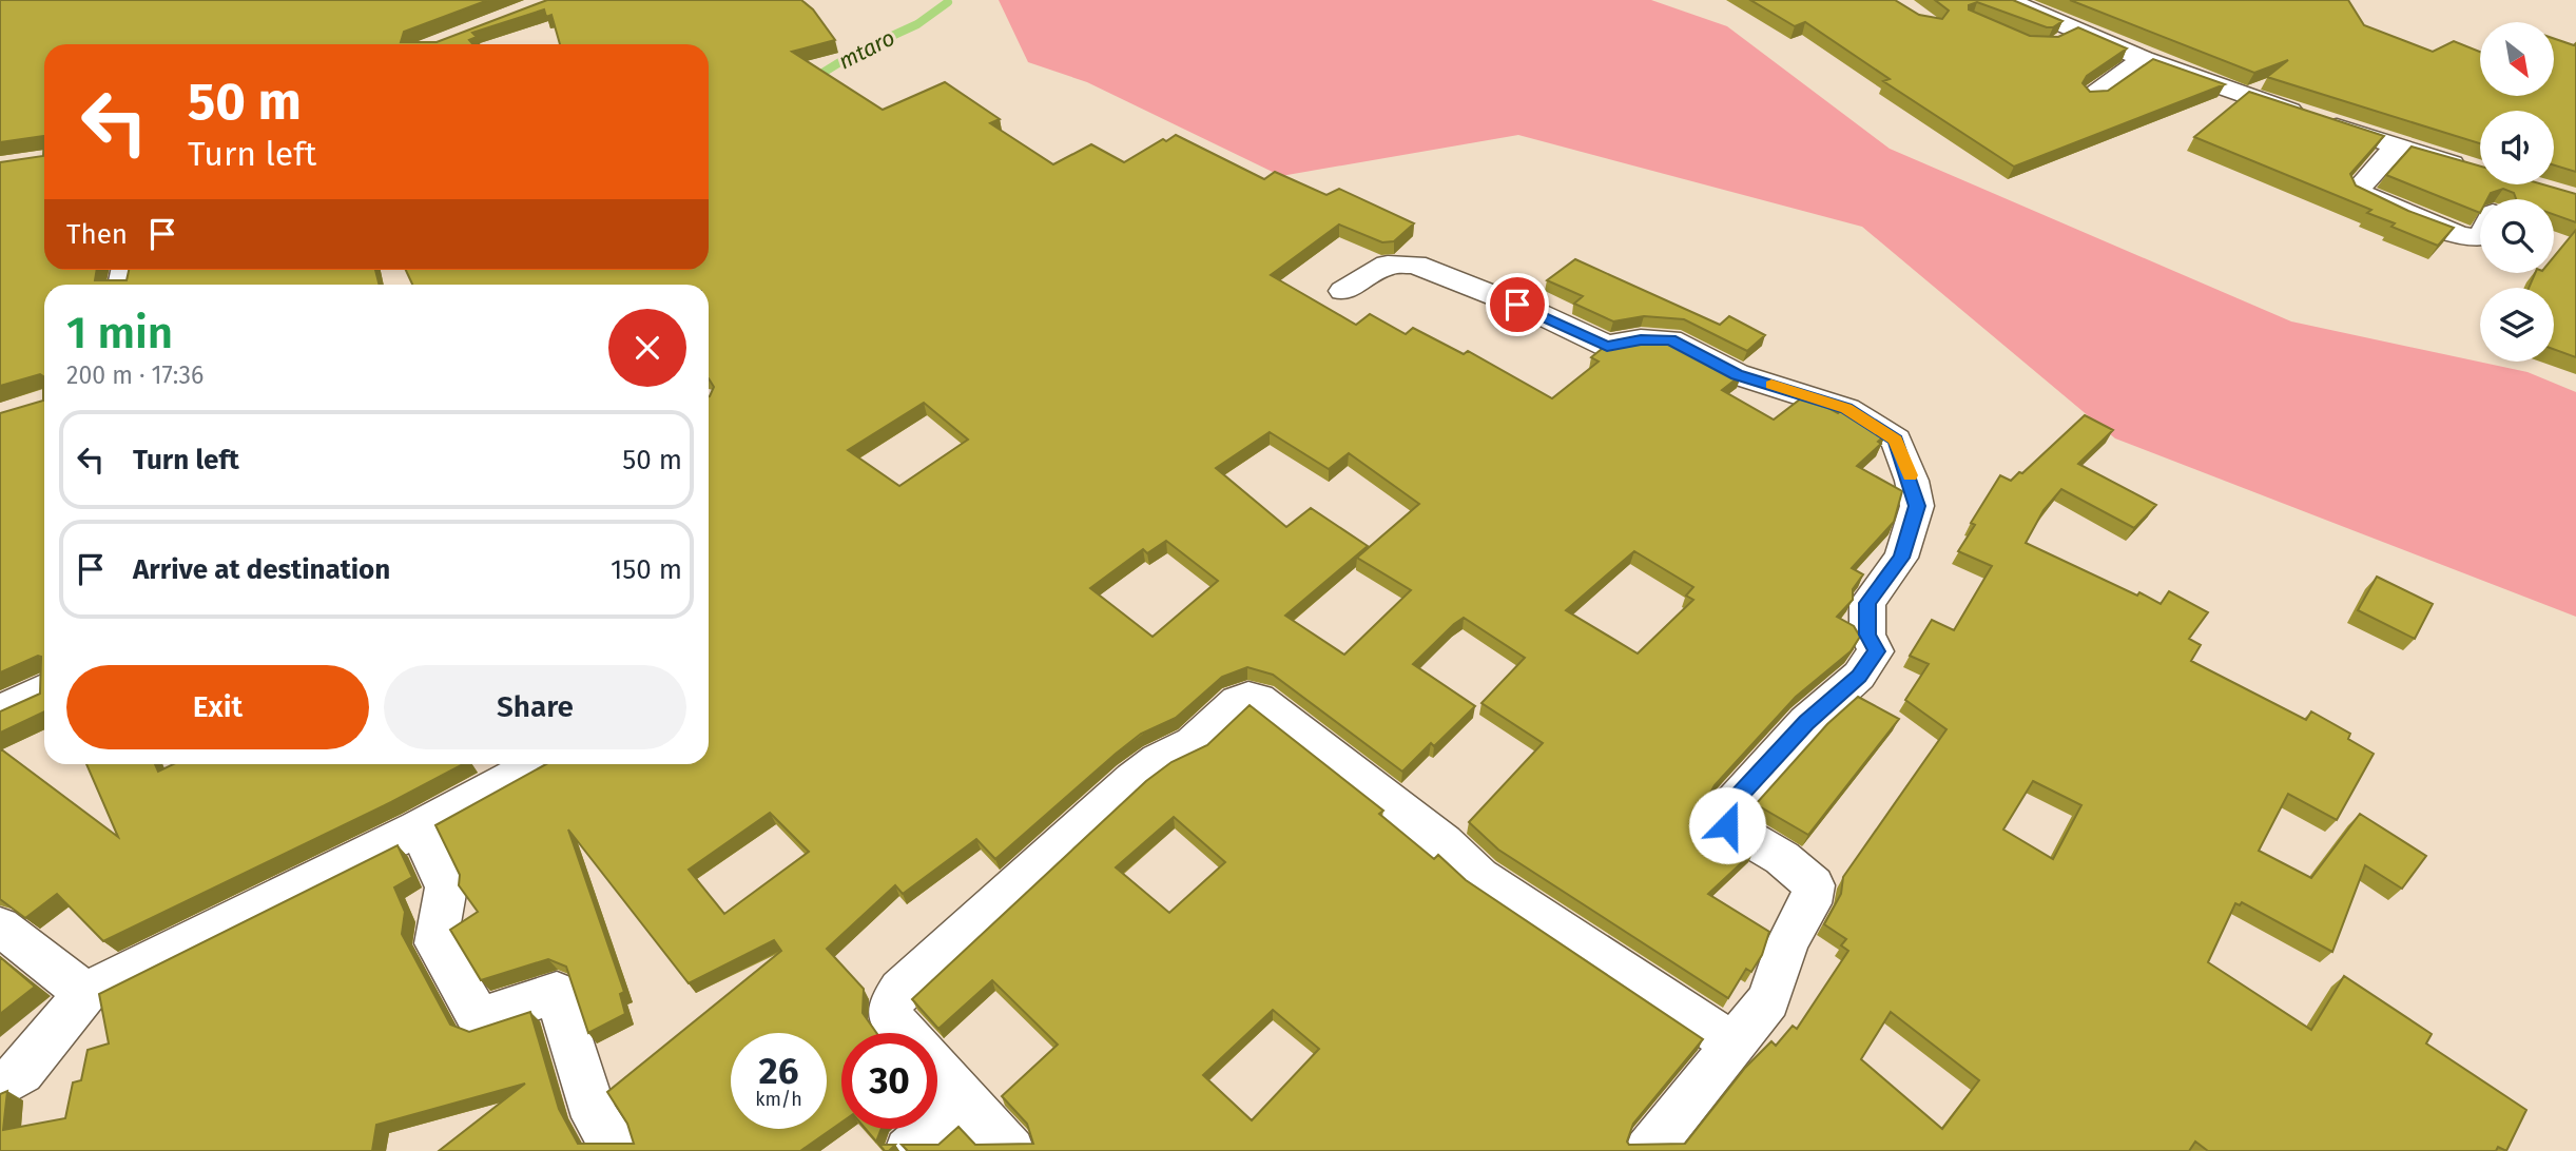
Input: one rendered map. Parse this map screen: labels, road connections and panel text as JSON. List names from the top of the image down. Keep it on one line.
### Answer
{"water":["mtaro"],"north":"bottom right","page":{"turn":["50 m","Turn left"],"then":"Then","heading":["1 min","200 m · 17:36"],"list":[{"name":"Turn left","value":"50 m"},{"name":"Arrive at destination","value":"150 m"}],"buttons":["Exit","Share"],"speed":"26 km/h","limit":"30"}}
